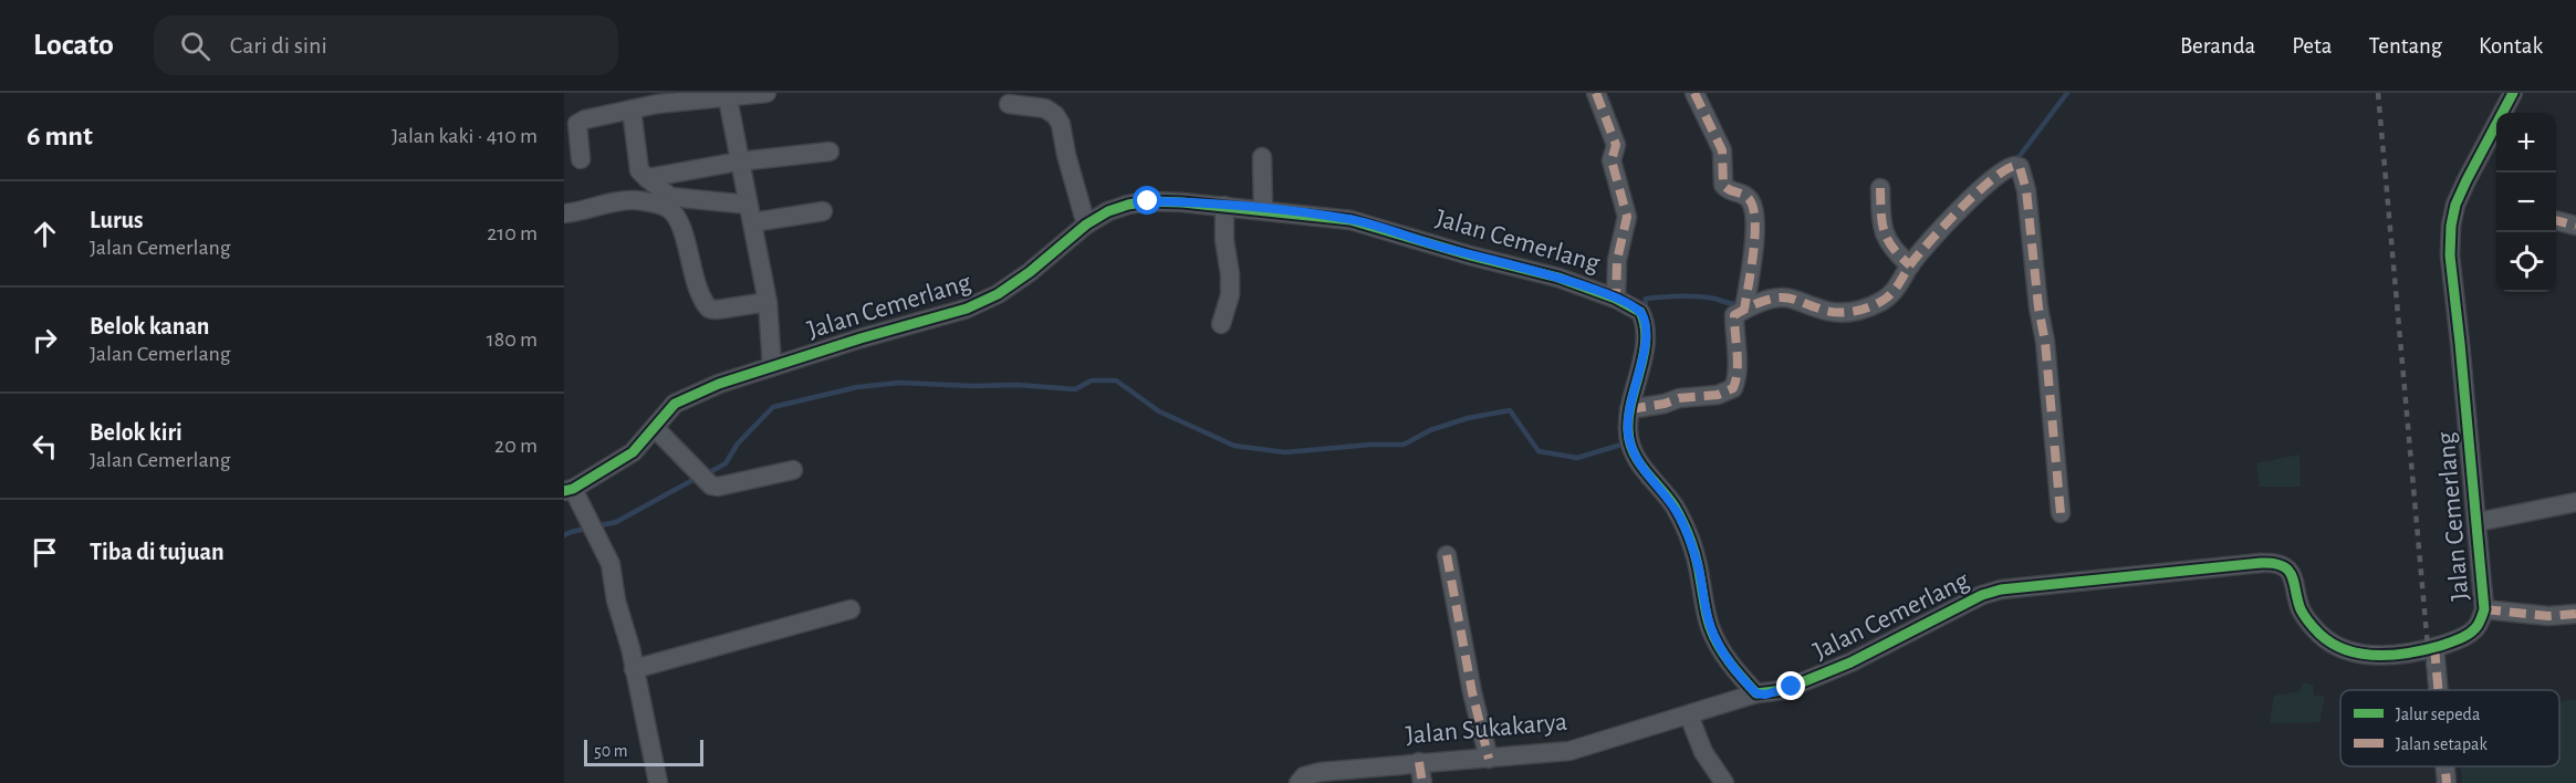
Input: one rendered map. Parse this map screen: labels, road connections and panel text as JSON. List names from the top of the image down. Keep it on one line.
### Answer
{"streets":{"street":["Jalan Cemerlang","Jalan Sukakarya"]},"crossings":[["Jalan Cemerlang","Jalan Sukakarya"]],"legend":["Jalur sepeda","Jalan setapak"],"scale_bar":"50 m","page":{"header":"Locato","search":"Cari di sini","nav":["Beranda","Peta","Tentang","Kontak"],"heading":["6 mnt","Jalan kaki · 410 m"],"map_buttons":["+","−"],"list":[["Lurus","Jalan Cemerlang","210 m"],["Belok kanan","Jalan Cemerlang","180 m"],["Belok kiri","Jalan Cemerlang","20 m"],"Tiba di tujuan"],"scale":"50 m"}}
